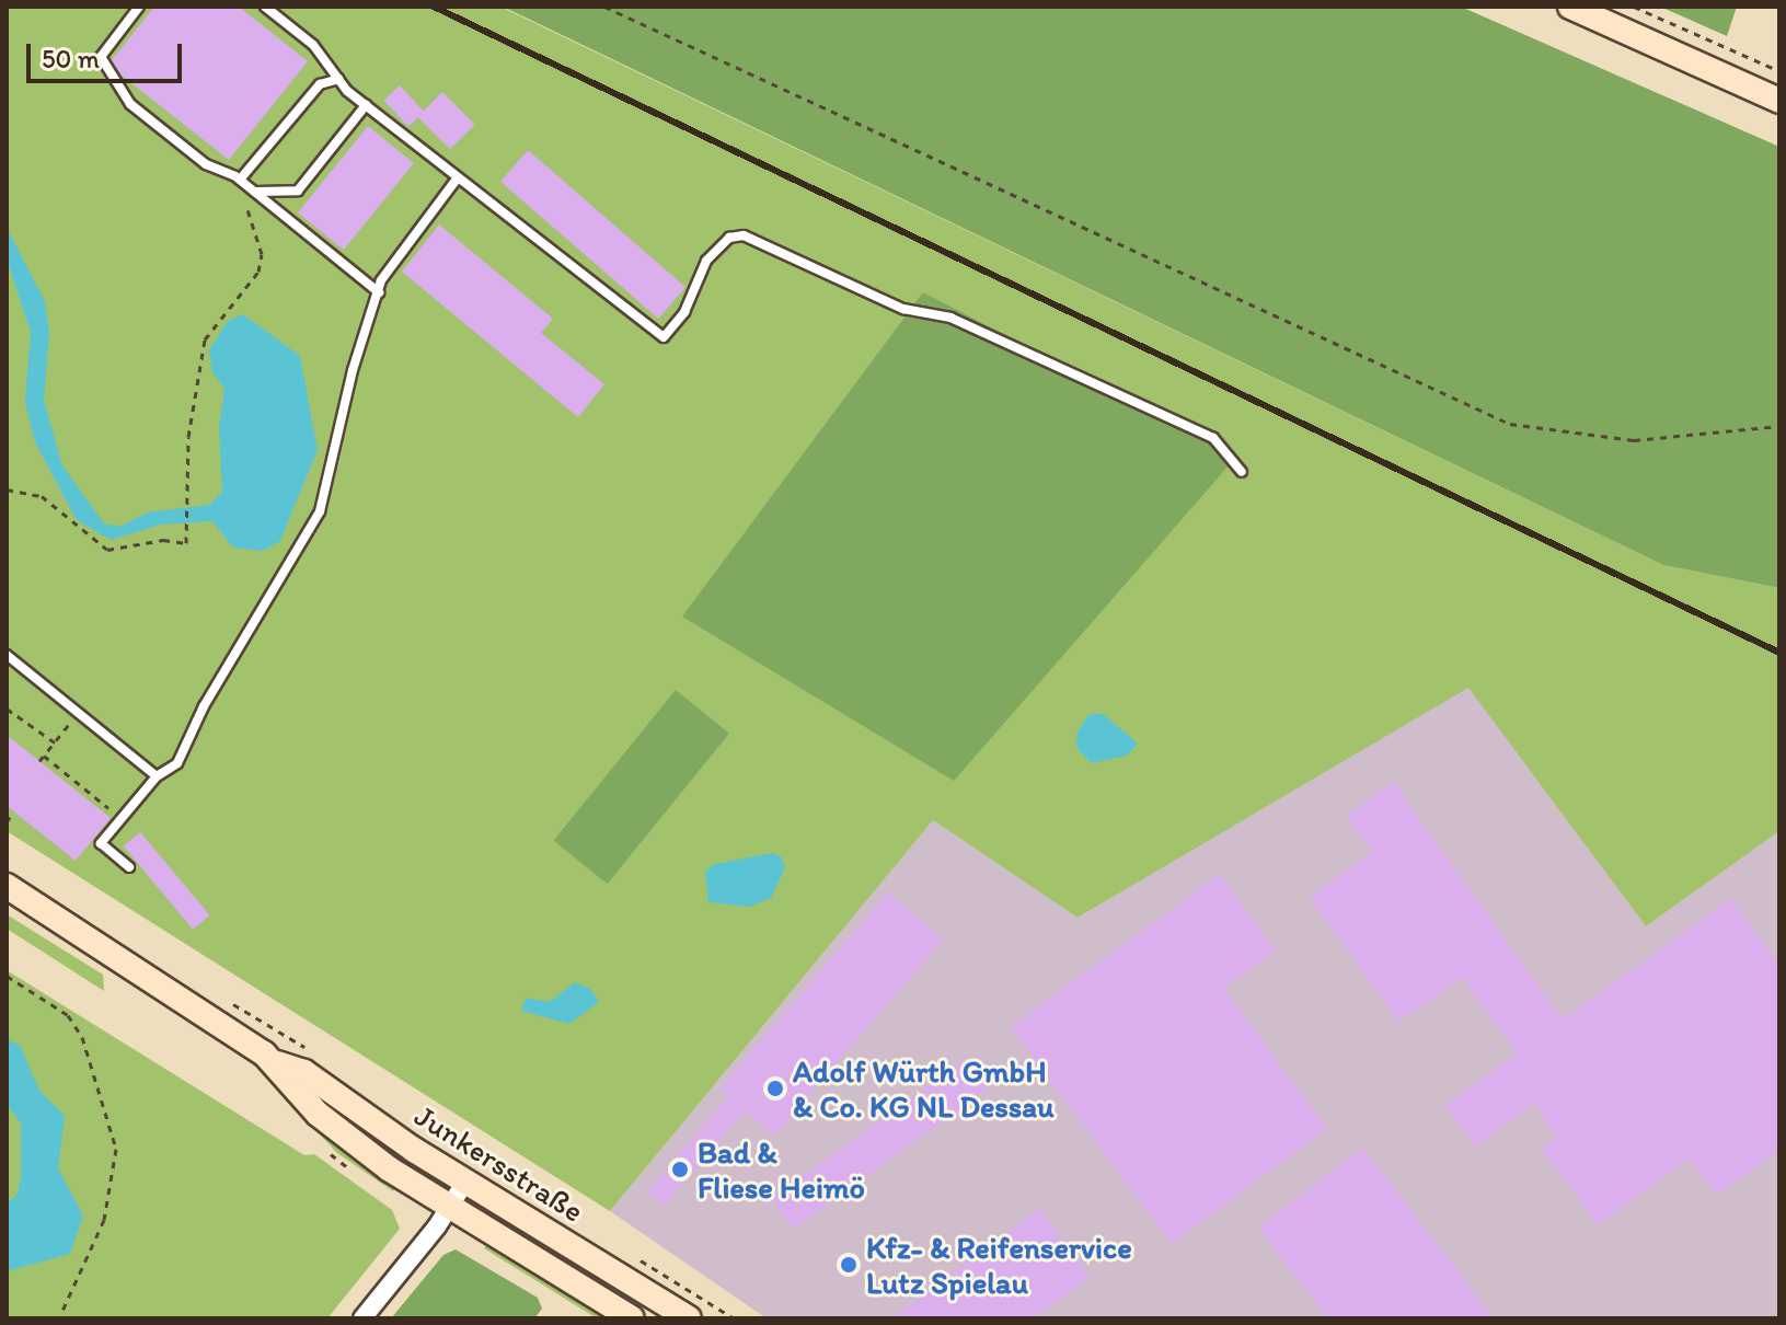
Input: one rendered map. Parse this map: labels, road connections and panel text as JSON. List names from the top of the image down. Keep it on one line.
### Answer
{"streets":{"main road":["Junkersstraße"]},"places":["Adolf Würth GmbH & Co. KG NL Dessau","Bad & Fliese Heimö","Kfz- & Reifenservice Lutz Spielau"],"scale_bar":"50 m"}
